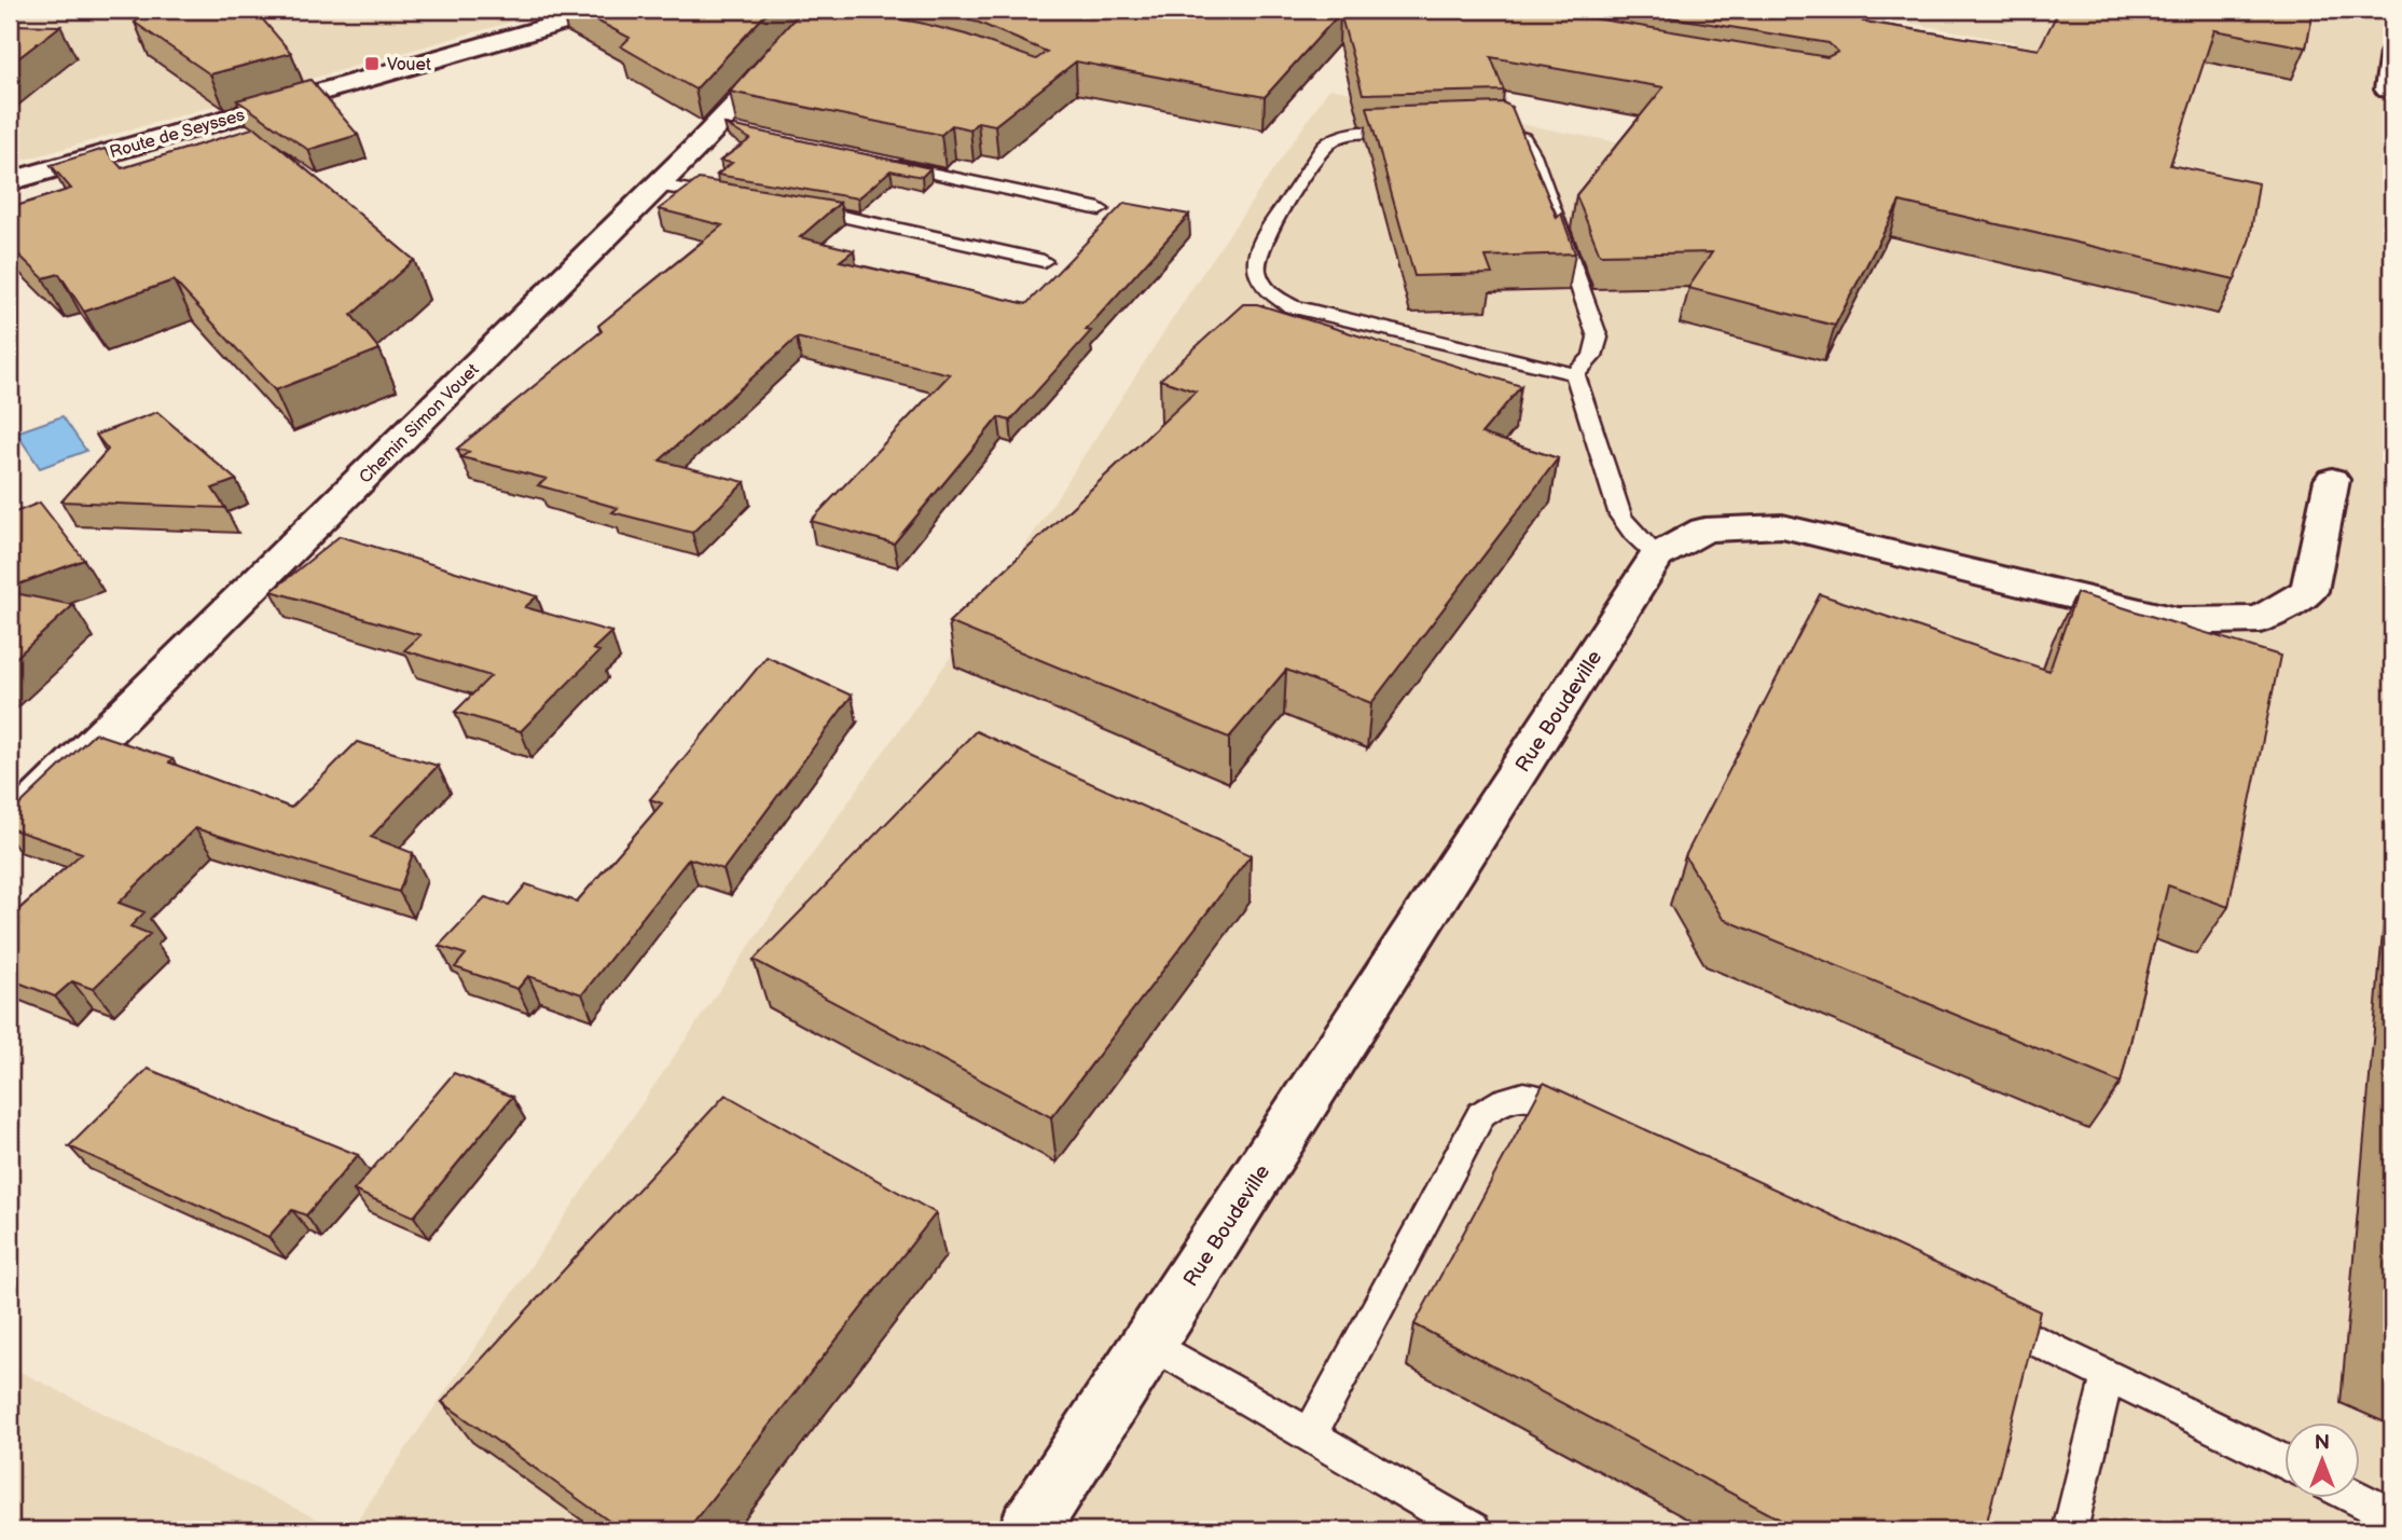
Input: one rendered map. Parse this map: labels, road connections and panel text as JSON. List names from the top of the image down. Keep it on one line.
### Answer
{"streets":{"street":["Route de Seysses","Chemin Simon Vouet","Rue Boudeville"]},"places":{"transit":["Vouet"]},"north":"top"}
